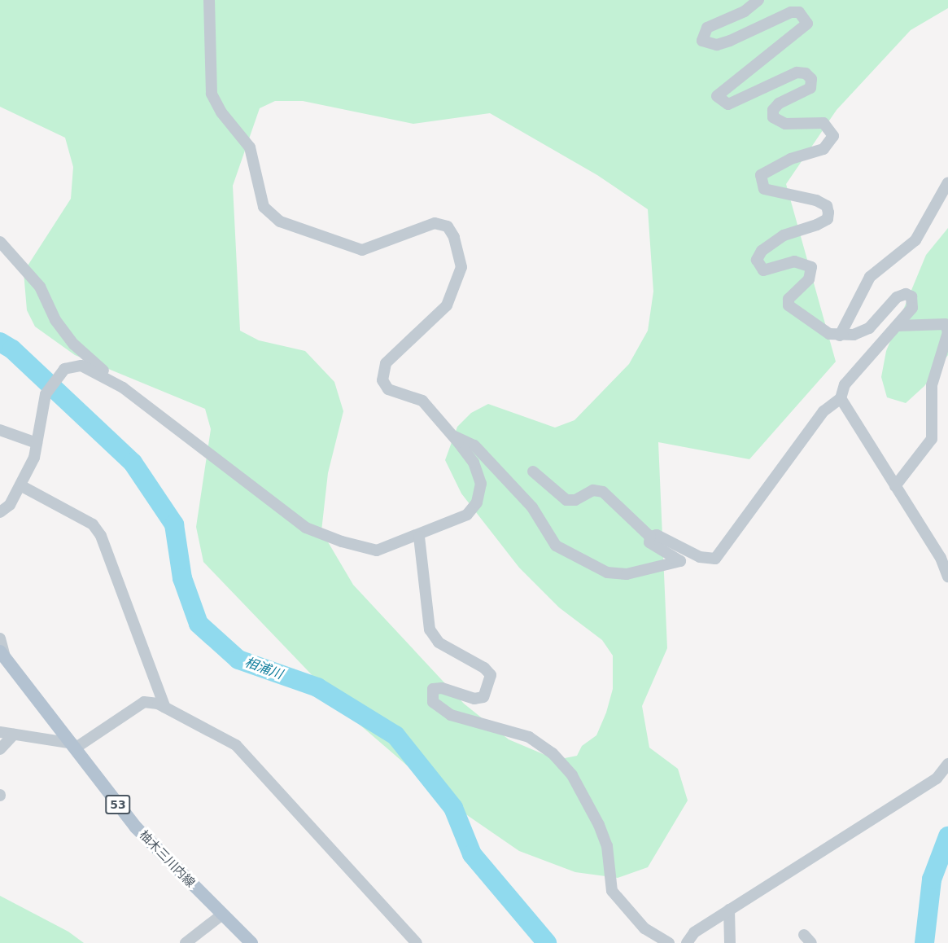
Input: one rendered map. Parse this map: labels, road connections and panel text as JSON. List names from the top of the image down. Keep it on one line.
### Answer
{"streets":{"main road":["53","柚木三川内線"]},"water":["相浦川"]}
